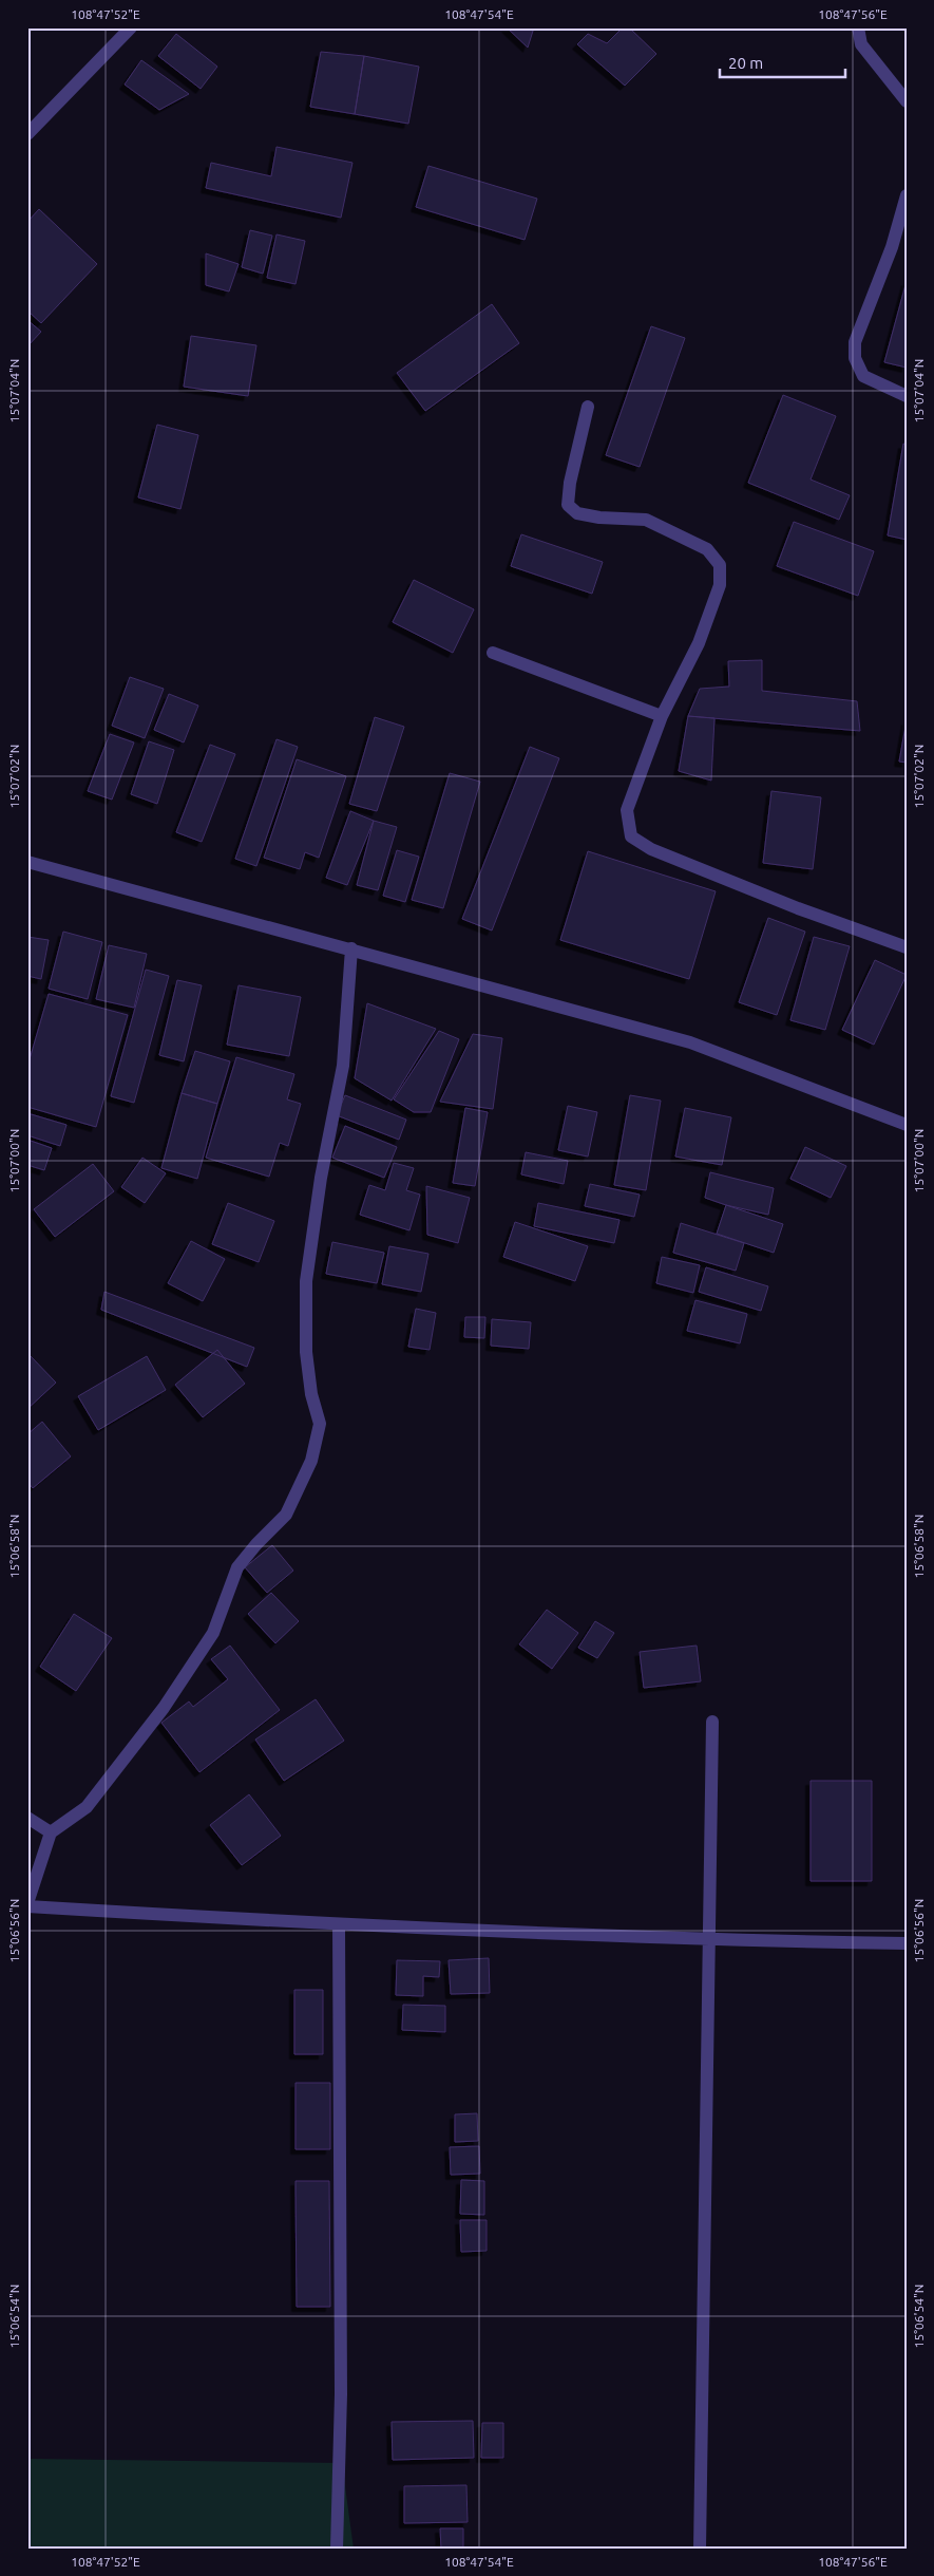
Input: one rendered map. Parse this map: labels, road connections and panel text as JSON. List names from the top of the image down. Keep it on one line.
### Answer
{"scale_bar":"20 m","coordinates":["108°47'52\"E","108°47'54\"E","108°47'56\"E","15°07'04\"N","15°07'02\"N","15°07'00\"N","15°06'58\"N","15°06'56\"N","15°06'54\"N"]}
